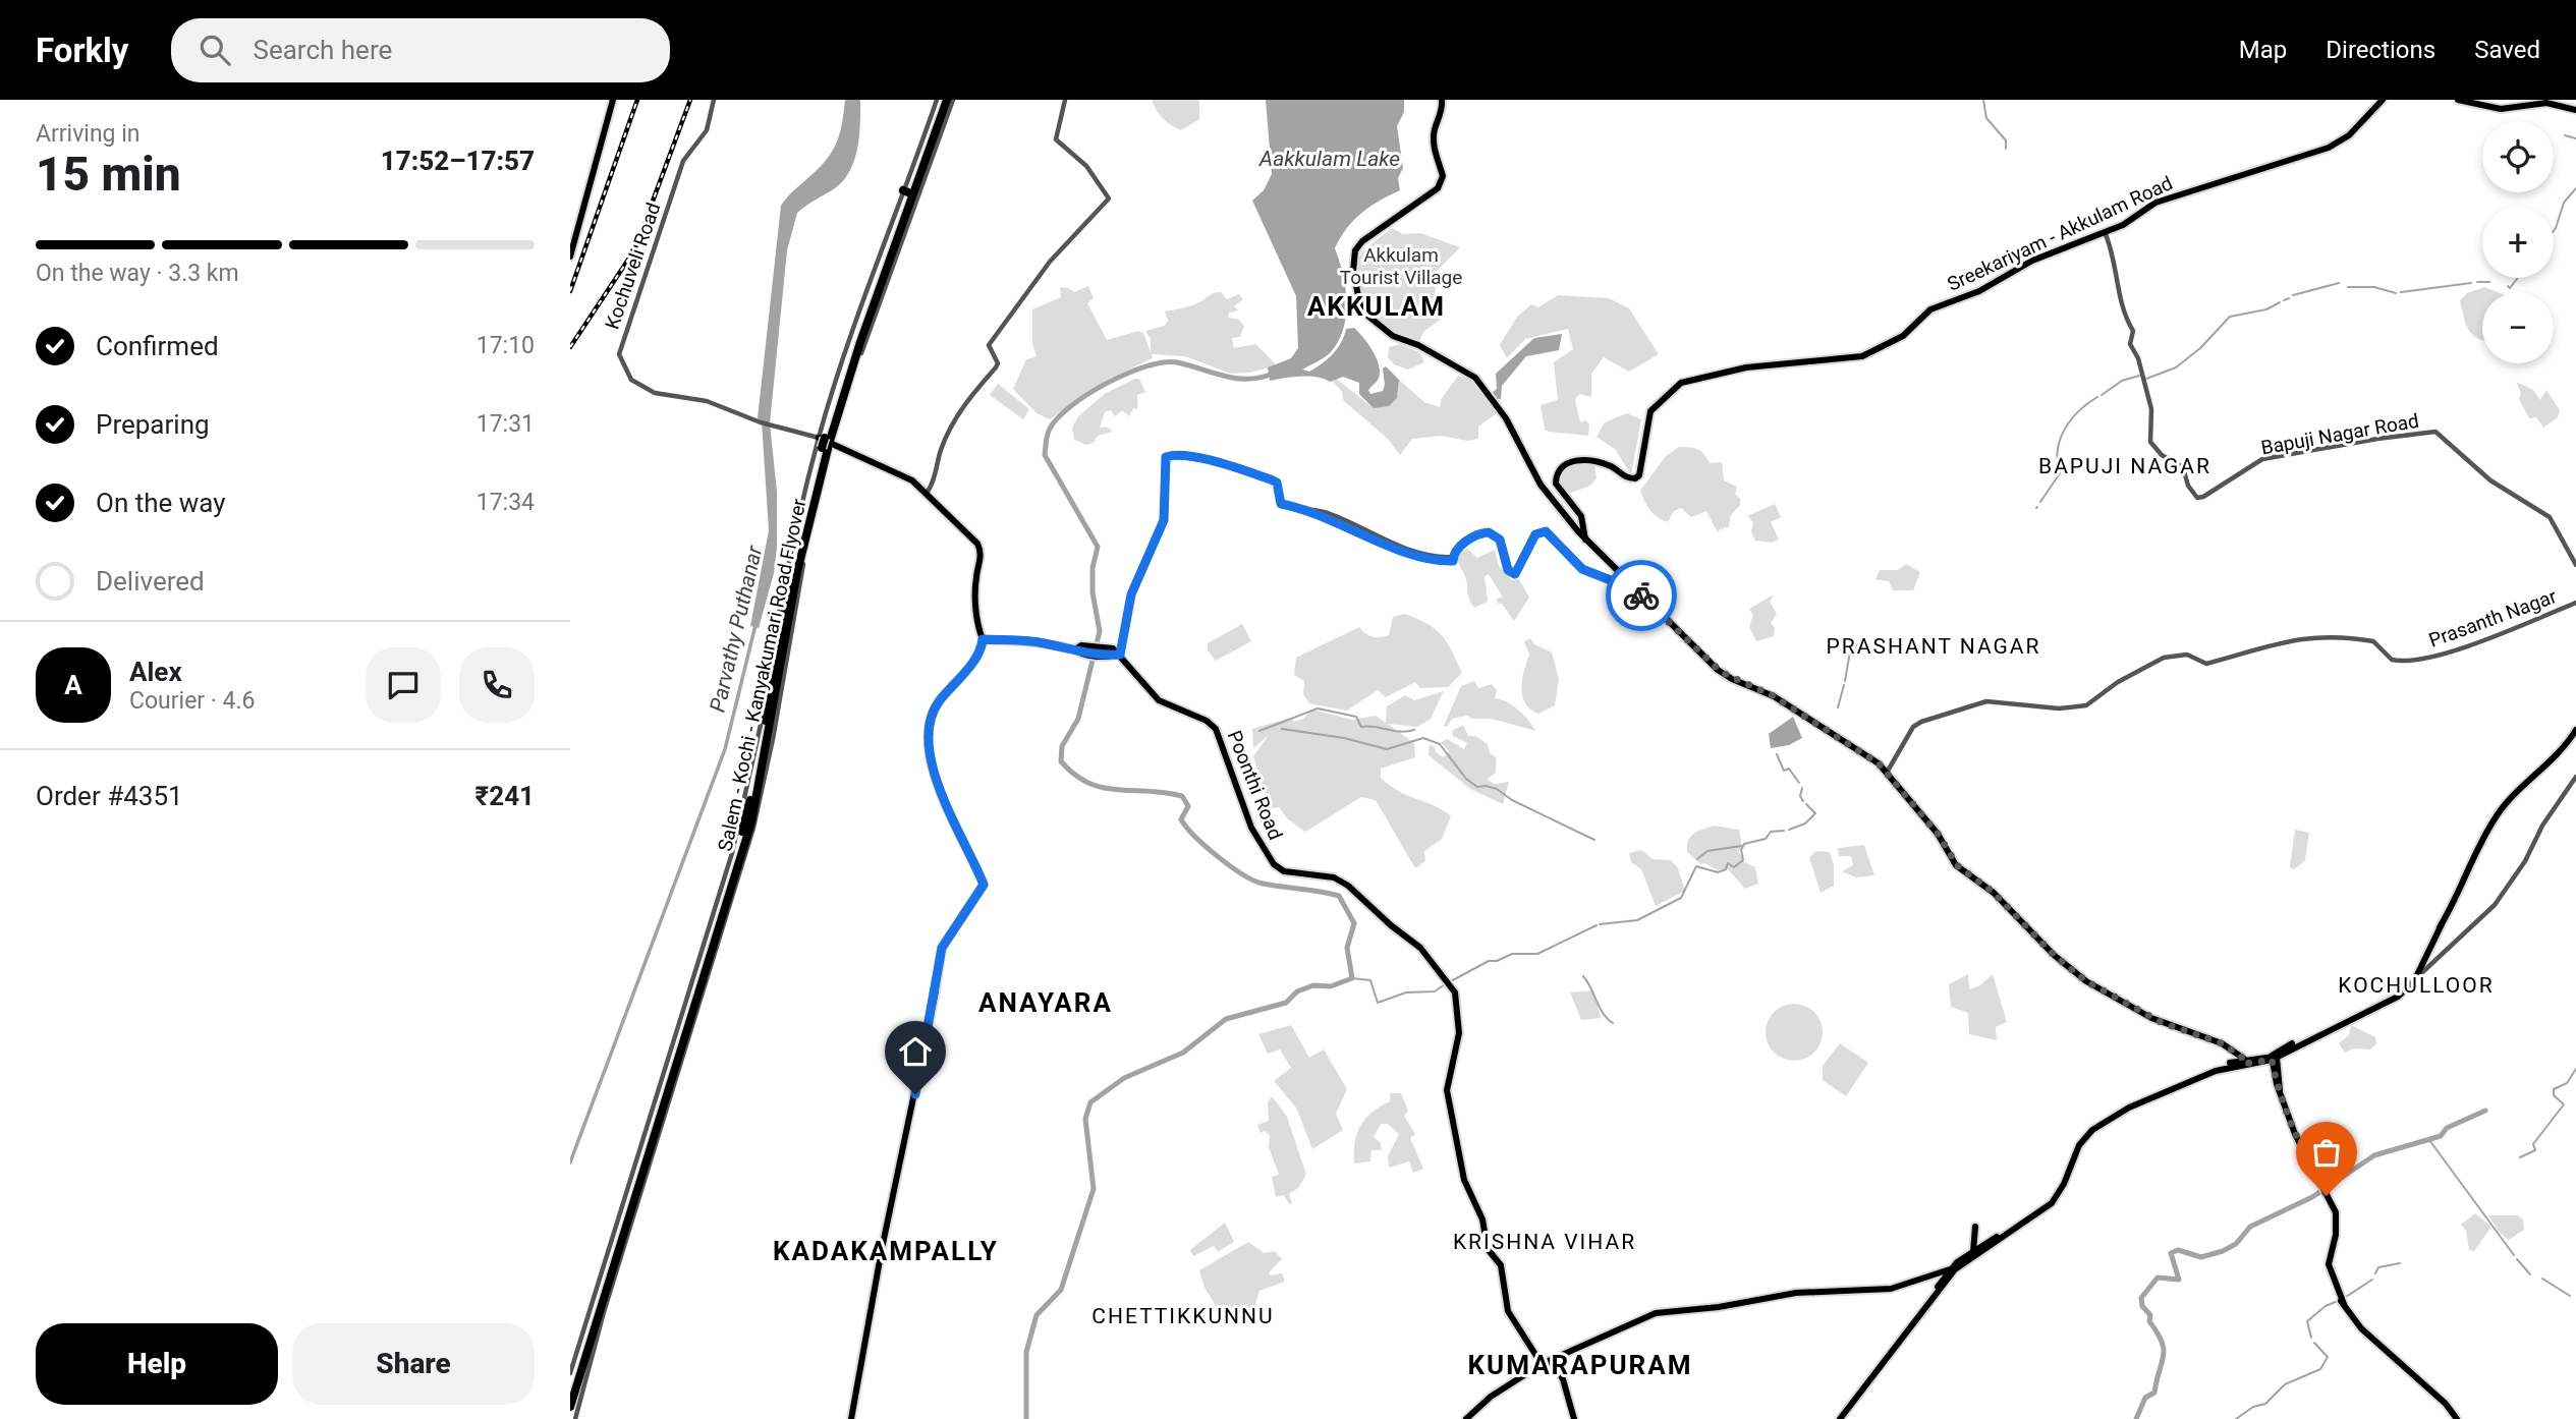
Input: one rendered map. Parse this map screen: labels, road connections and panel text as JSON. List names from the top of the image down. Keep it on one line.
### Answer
{"streets":{"highway":["Salem - Kochi - Kanyakumari Road Flyover"],"main road":["Sreekariyam - Akkulam Road","Poonthi Road"],"street":["Kochuveli Road","Bapuji Nagar Road","Prasanth Nagar"]},"crossings":[["Sreekariyam - Akkulam Road","Bapuji Nagar Road"],["Kochuveli Road","Salem - Kochi - Kanyakumari Road Flyover"]],"districts":["AKKULAM","BAPUJI NAGAR","PRASHANT NAGAR","KOCHULLOOR","ANAYARA","KRISHNA VIHAR","KADAKAMPALLY","CHETTIKKUNNU","KUMARAPURAM"],"water":["Aakkulam Lake","Parvathy Puthanar"],"parks":["Akkulam Tourist Village"],"page":{"header":"Forkly","search":"Search here","nav":["Map","Directions","Saved"],"heading":["15 min","Arriving in","17:52–17:57"],"panel":["Alex","Courier · 4.6","Order #4351","₹241"],"map_buttons":["+","−"],"bar":"On the way · 3.3 km","list":[["Confirmed","17:10"],["Preparing","17:31"],["On the way","17:34"],"Delivered"],"round":"A","buttons":["Help","Share"]}}
